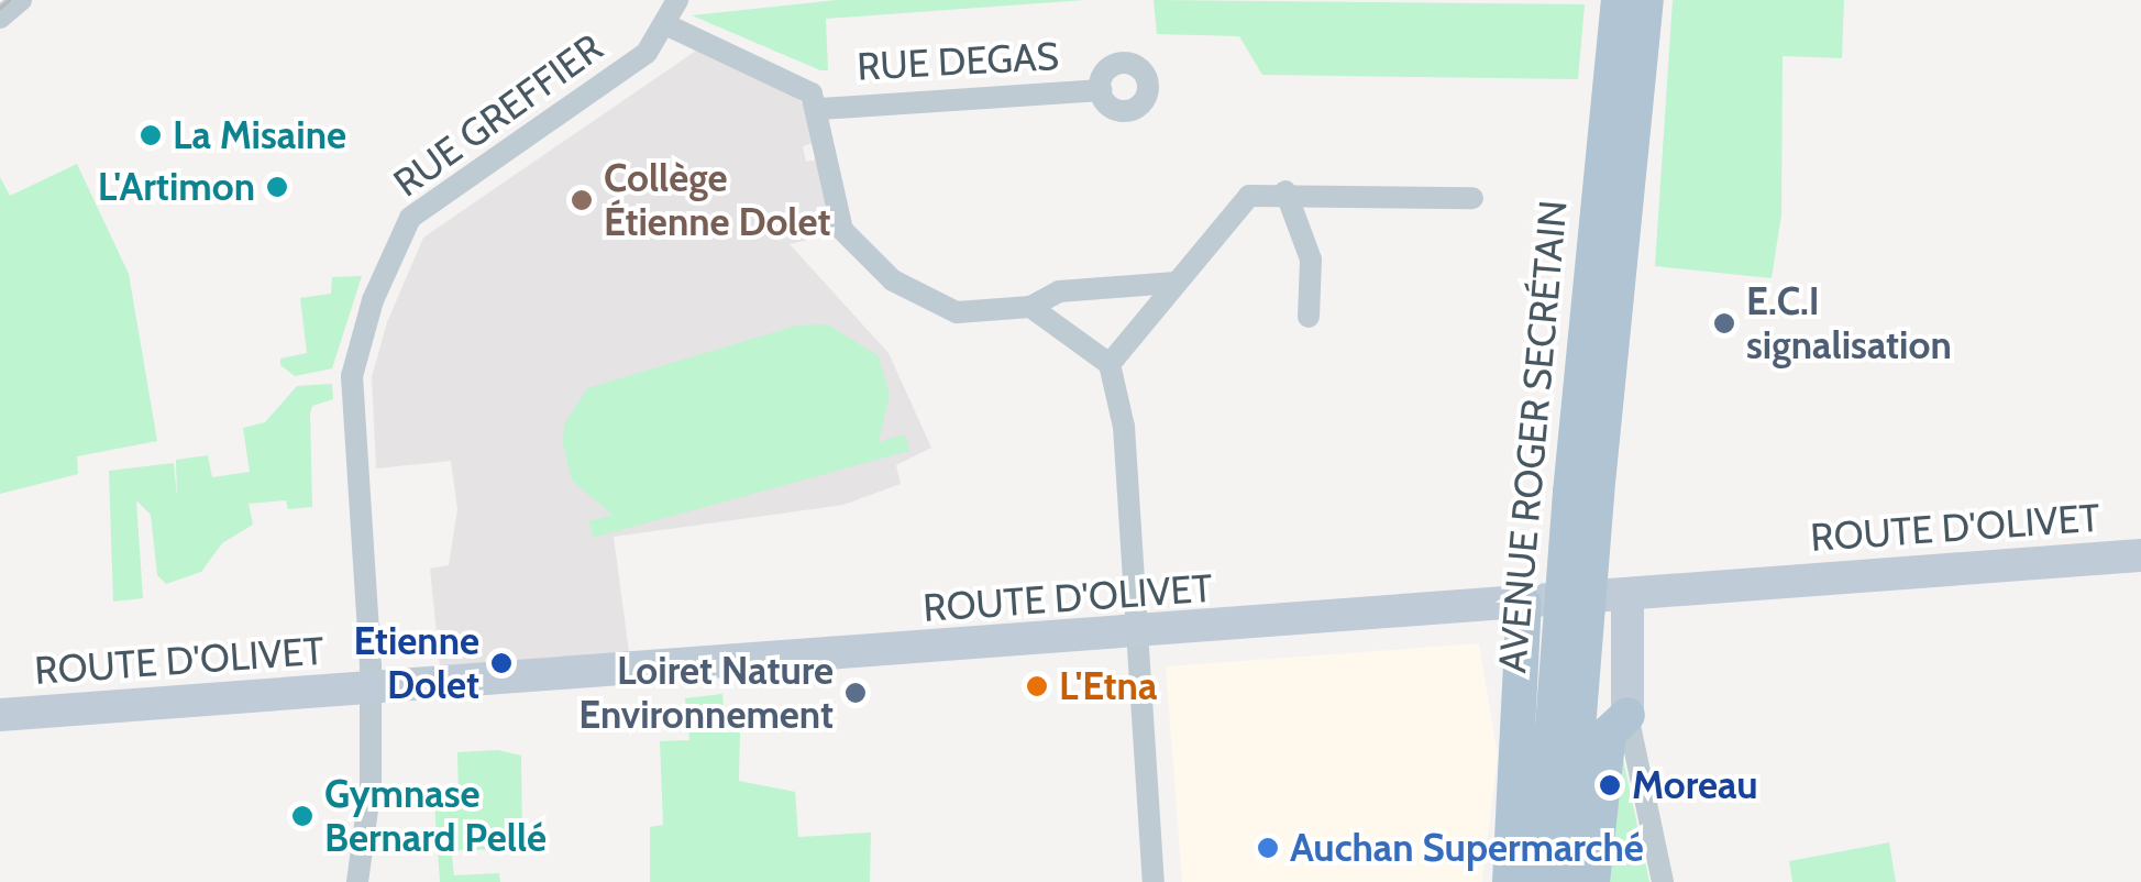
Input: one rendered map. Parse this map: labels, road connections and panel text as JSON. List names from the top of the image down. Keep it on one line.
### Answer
{"streets":{"main road":["AVENUE ROGER SECRÉTAIN","ROUTE D'OLIVET"],"street":["RUE DEGAS","RUE GREFFIER"]},"crossings":[["RUE GREFFIER","ROUTE D'OLIVET"]],"places":["La Misaine","L'Artimon","Collège Étienne Dolet","E.C.I signalisation","Etienne Dolet","L'Etna","Loiret Nature Environnement","Moreau","Gymnase Bernard Pellé","Auchan Supermarché"]}
